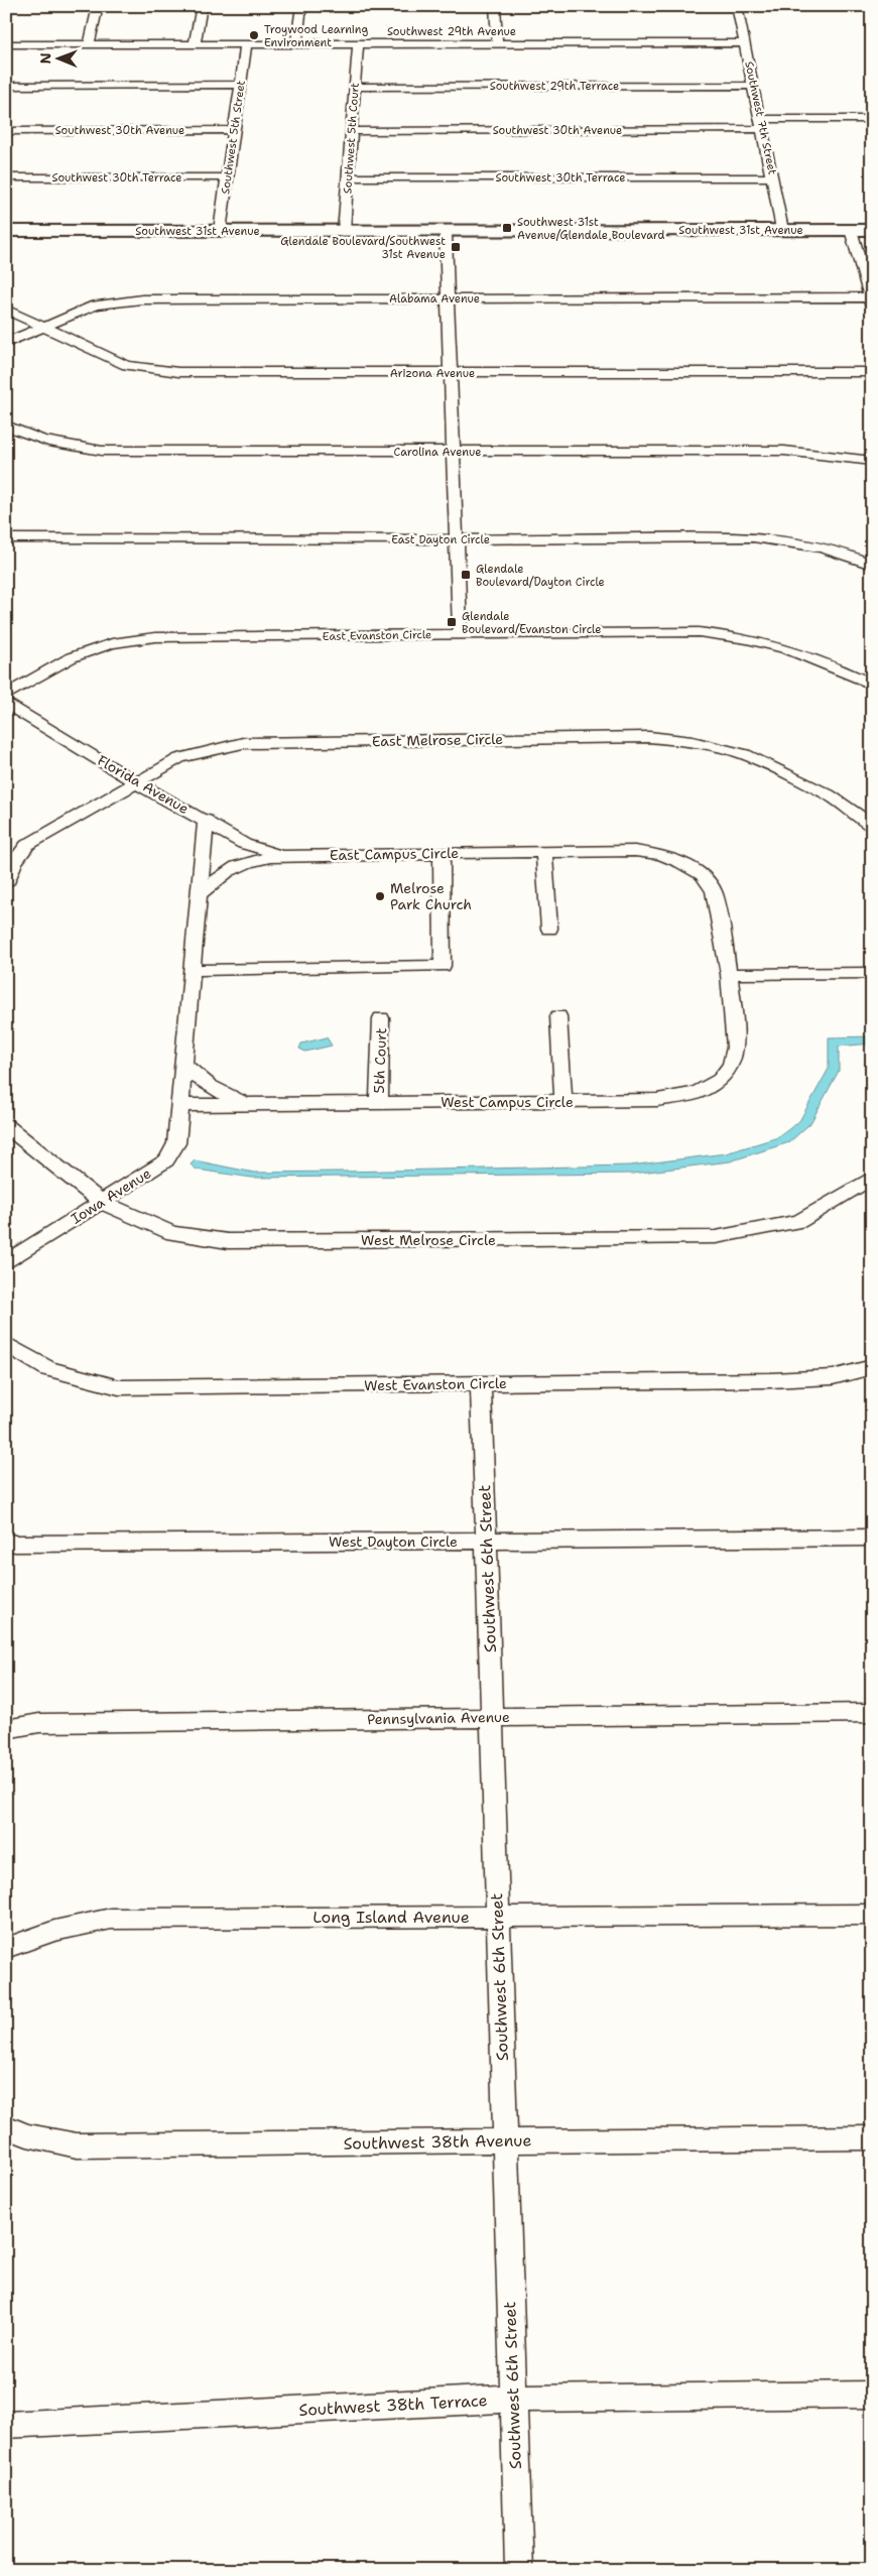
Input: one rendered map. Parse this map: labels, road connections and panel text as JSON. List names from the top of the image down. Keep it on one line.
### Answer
{"streets":{"main road":["Southwest 31st Avenue"],"street":["Southwest 29th Avenue","Southwest 29th Terrace","Southwest 7th Street","Southwest 30th Avenue","Southwest 5th Street","Southwest 5th Court","Southwest 30th Terrace","Alabama Avenue","Arizona Avenue","Carolina Avenue","East Dayton Circle","East Evanston Circle","East Melrose Circle","Florida Avenue","East Campus Circle","5th Court","West Campus Circle","Iowa Avenue","West Melrose Circle","West Evanston Circle","West Dayton Circle","Southwest 6th Street","Pennsylvania Avenue","Long Island Avenue","Southwest 38th Avenue","Southwest 38th Terrace"]},"crossings":[["Southwest 29th Avenue","Southwest 7th Street"],["Southwest 29th Avenue","Southwest 5th Street"],["Southwest 29th Avenue","Southwest 5th Court"],["Southwest 29th Terrace","Southwest 7th Street"],["Southwest 29th Terrace","Southwest 5th Court"],["Southwest 7th Street","Southwest 30th Avenue"],["Southwest 7th Street","Southwest 30th Terrace"],["Southwest 7th Street","Southwest 31st Avenue"],["Southwest 30th Avenue","Southwest 5th Street"],["Southwest 30th Avenue","Southwest 5th Court"],["Southwest 5th Street","Southwest 30th Terrace"],["Southwest 5th Street","Southwest 31st Avenue"],["Southwest 5th Court","Southwest 30th Terrace"],["Southwest 5th Court","Southwest 31st Avenue"],["Alabama Avenue","Arizona Avenue"],["East Melrose Circle","Florida Avenue"],["Florida Avenue","East Campus Circle"],["East Campus Circle","West Campus Circle"],["5th Court","West Campus Circle"],["West Campus Circle","Iowa Avenue"],["Iowa Avenue","West Melrose Circle"],["West Evanston Circle","Southwest 6th Street"],["West Dayton Circle","Southwest 6th Street"],["Southwest 6th Street","Pennsylvania Avenue"],["Southwest 6th Street","Long Island Avenue"],["Southwest 6th Street","Southwest 38th Avenue"],["Southwest 6th Street","Southwest 38th Terrace"]],"places":{"other":["Troywood Learning Environment","Melrose Park Church"],"transit":["Southwest 31st Avenue/Glendale Boulevard","Glendale Boulevard/Southwest 31st Avenue","Glendale Boulevard/Dayton Circle","Glendale Boulevard/Evanston Circle"]},"north":"left"}
